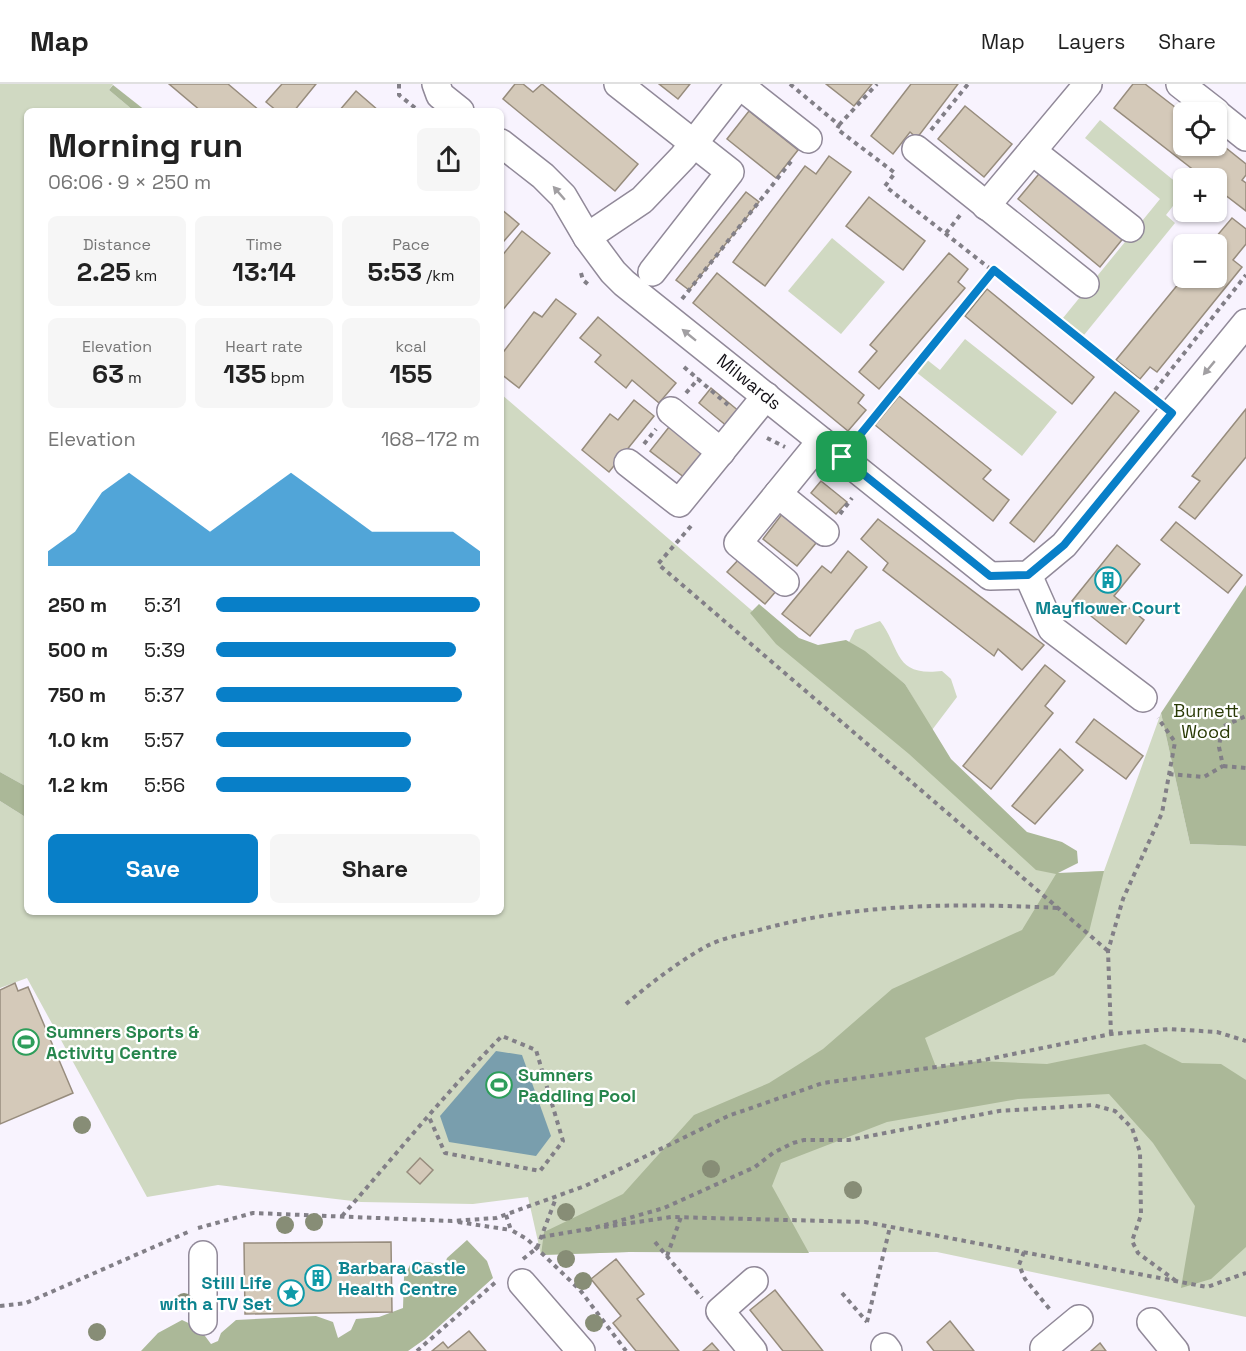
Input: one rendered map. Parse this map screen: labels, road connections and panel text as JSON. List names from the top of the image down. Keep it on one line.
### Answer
{"streets":{"street":["Milwards"]},"parks":["Burnett Wood"],"places":{"building":["Mayflower Court","Barbara Castle Health Centre"],"sports":["Sumners Sports & Activity Centre","Sumners Paddling Pool"],"place":["Still Life with a TV Set"]},"page":{"header":"Map","nav":["Map","Layers","Share"],"map_buttons":["+","−"],"heading":["Morning run","06:06 · 9 × 250 m"],"stats":[["Distance","2.25 km"],["Time","13:14"],["Pace","5:53 /km"],["Elevation","63 m"],["Heart rate","135 bpm"],["kcal","155"]],"chart":["Elevation","168–172 m"],"list":[{"name":"250 m","note":"5:31"},{"name":"500 m","note":"5:39"},{"name":"750 m","note":"5:37"},{"name":"1.0 km","note":"5:57"},{"name":"1.2 km","note":"5:56"}],"buttons":["Save","Share"]}}
